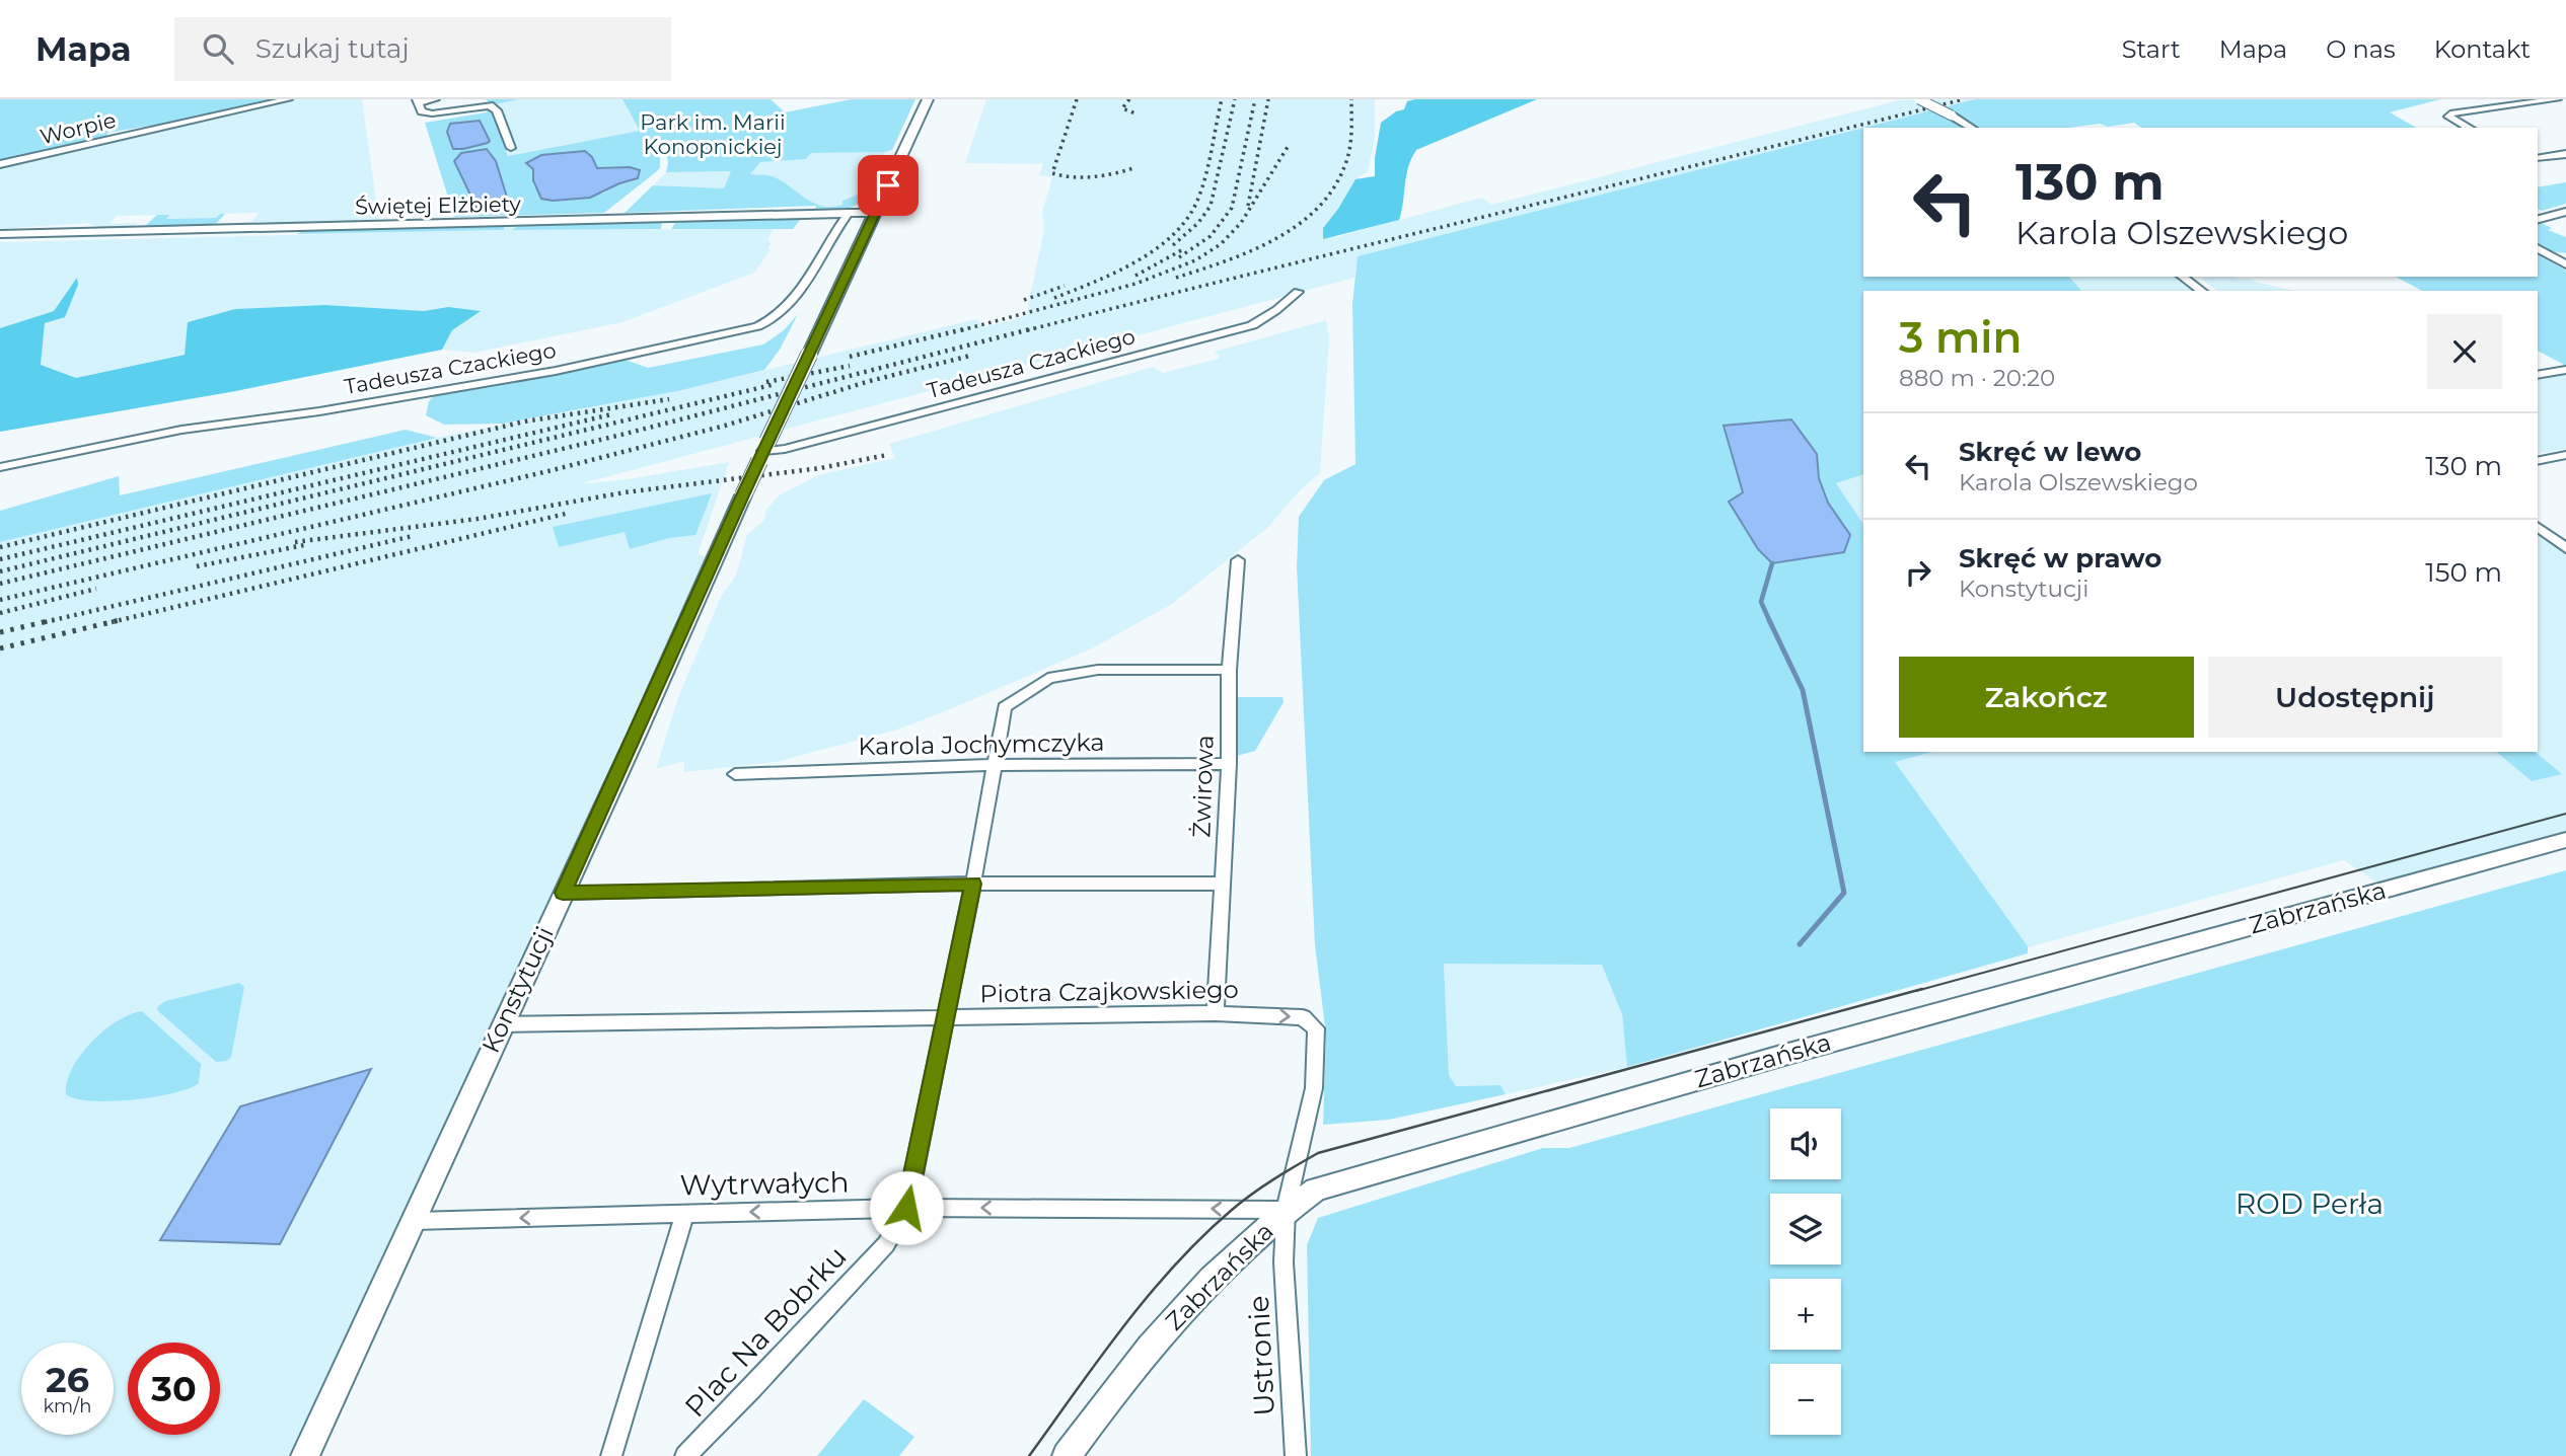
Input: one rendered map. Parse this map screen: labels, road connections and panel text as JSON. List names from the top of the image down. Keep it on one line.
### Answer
{"streets":{"street":["Worpie","Świętej Elżbiety","Tadeusza Czackiego","Karola Jochymczyka","Żwirowa","Zabrzańska","Konstytucji","Piotra Czajkowskiego","Wytrwałych","Plac Na Bobrku","Ustronie"]},"crossings":[["Świętej Elżbiety","Tadeusza Czackiego"],["Świętej Elżbiety","Konstytucji"],["Tadeusza Czackiego","Konstytucji"],["Karola Jochymczyka","Żwirowa"],["Karola Jochymczyka","Plac Na Bobrku"],["Żwirowa","Piotra Czajkowskiego"],["Żwirowa","Plac Na Bobrku"],["Zabrzańska","Piotra Czajkowskiego"],["Zabrzańska","Wytrwałych"],["Zabrzańska","Ustronie"],["Konstytucji","Piotra Czajkowskiego"],["Konstytucji","Wytrwałych"],["Piotra Czajkowskiego","Wytrwałych"],["Piotra Czajkowskiego","Plac Na Bobrku"],["Piotra Czajkowskiego","Ustronie"],["Wytrwałych","Plac Na Bobrku"],["Wytrwałych","Ustronie"]],"one_way":["Wytrwałych"],"parks":["Park im. Marii Konopnickiej","ROD Perła"],"page":{"header":"Mapa","search":"Szukaj tutaj","nav":["Start","Mapa","O nas","Kontakt"],"turn":["130 m","Karola Olszewskiego"],"heading":["3 min","880 m · 20:20"],"list":[{"name":"Skręć w lewo","note":"Karola Olszewskiego","value":"130 m"},{"name":"Skręć w prawo","note":"Konstytucji","value":"150 m"}],"buttons":["Zakończ","Udostępnij"],"map_buttons":["+","−"],"speed":"26 km/h","limit":"30"}}
